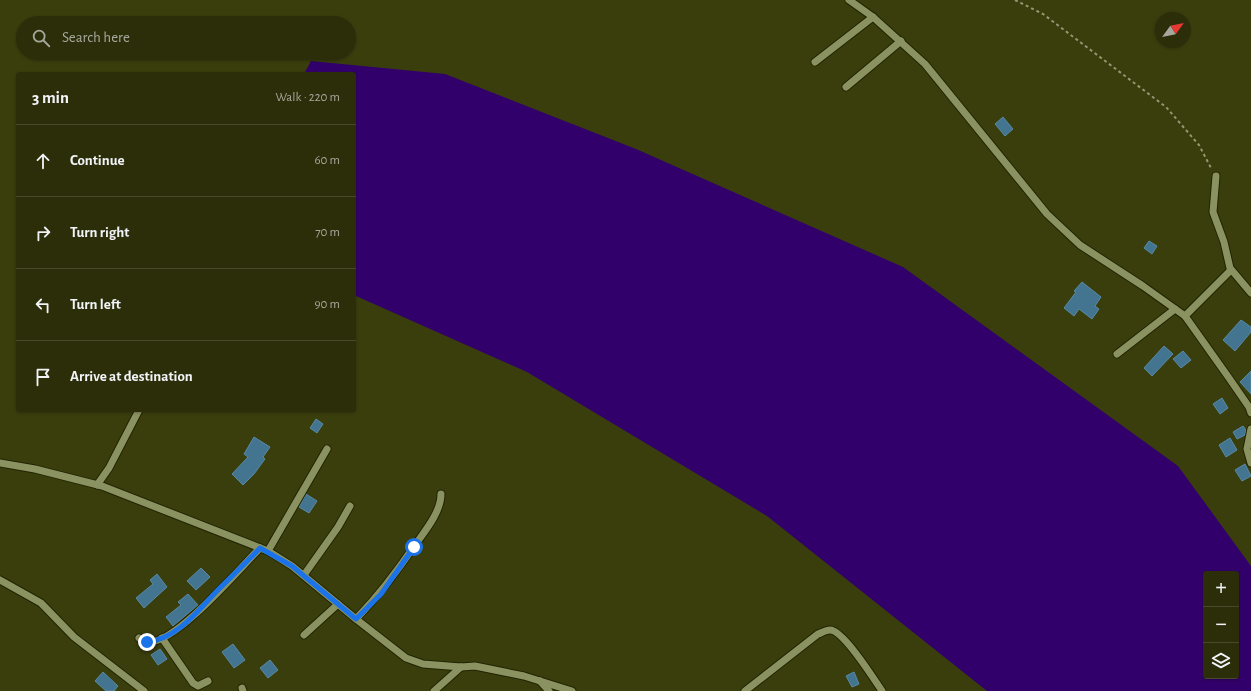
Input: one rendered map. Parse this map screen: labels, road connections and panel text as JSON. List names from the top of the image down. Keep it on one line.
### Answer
{"north":"top right","page":{"search":"Search here","heading":["3 min","Walk · 220 m"],"list":[["Continue","60 m"],["Turn right","70 m"],["Turn left","90 m"],"Arrive at destination"],"map_buttons":["+","−"]}}
